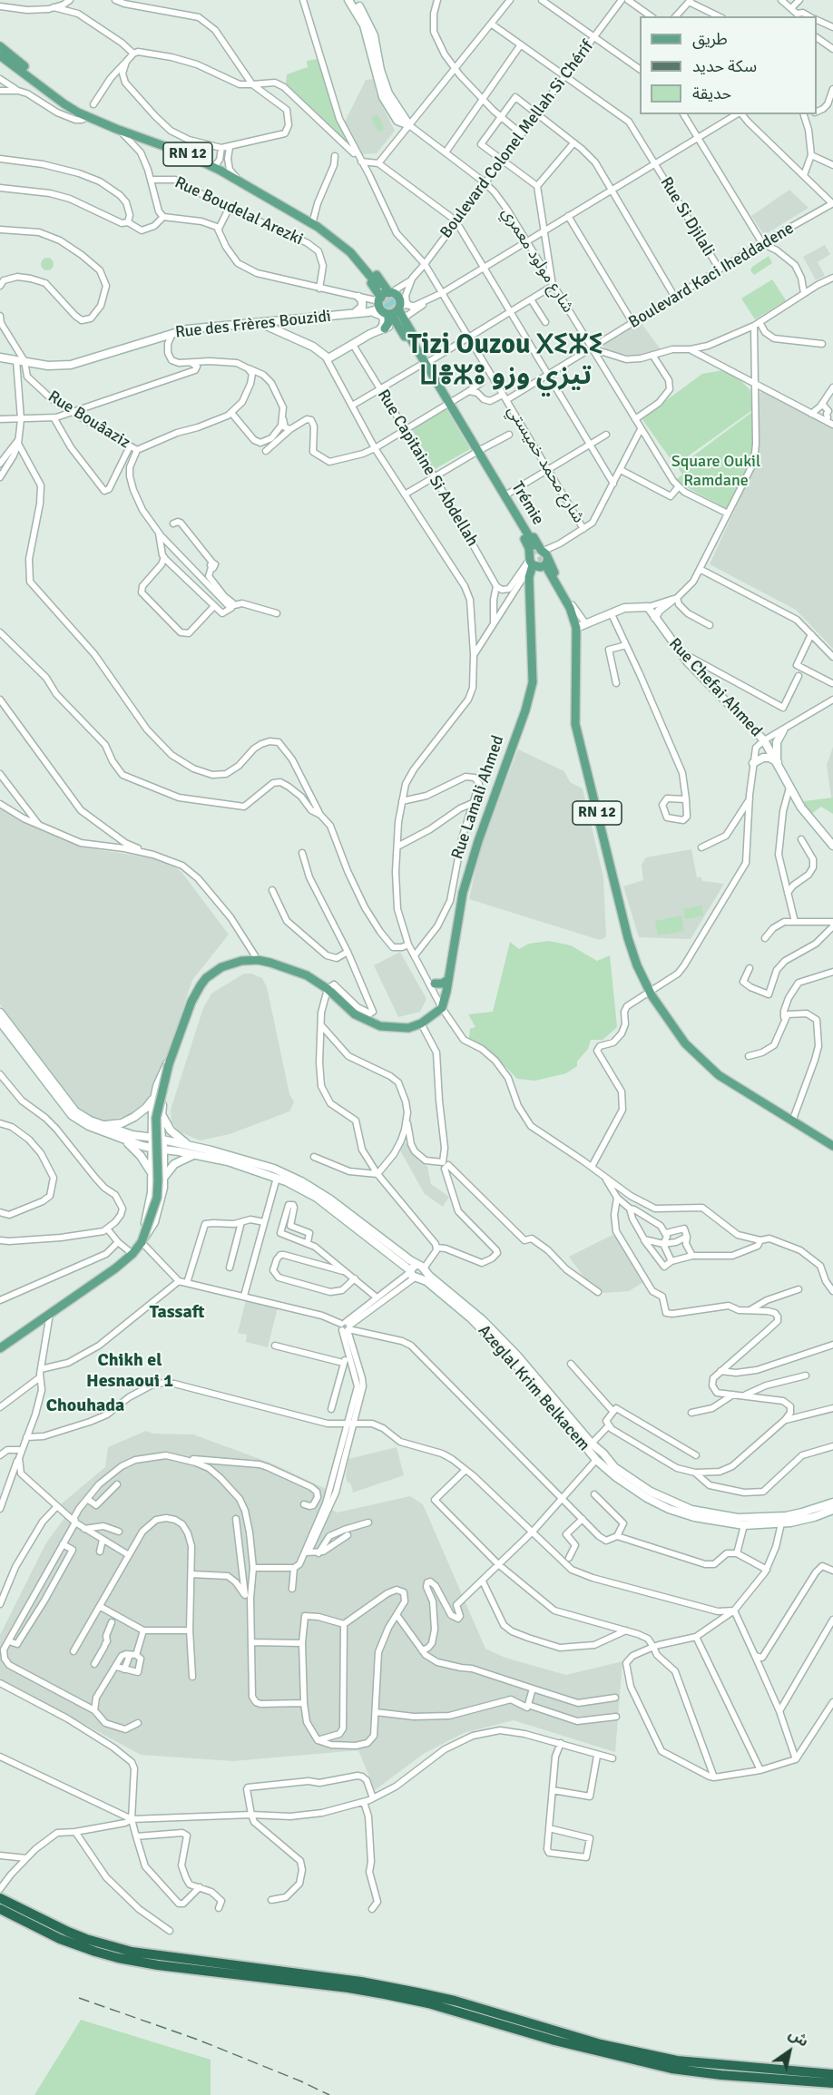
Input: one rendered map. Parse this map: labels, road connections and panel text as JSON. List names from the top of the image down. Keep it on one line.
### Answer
{"streets":{"main road":["RN 12","Rue des Frères Bouzidi","Trémie","Rue Chefai Ahmed","Rue Lamali Ahmed","Azeglal Krim Belkacem"],"street":["Boulevard Colonel Mellah Si Chérif","Rue Boudelal Arezki","Rue Si Djilali","شارع مولود معمري","Boulevard Kaci Iheddadene","Rue Bouâaziz","شارع محمد خميستي","Rue Capitaine Si Abdellah"]},"crossings":[["Boulevard Colonel Mellah Si Chérif","RN 12"],["Boulevard Colonel Mellah Si Chérif","Rue Si Djilali"],["Boulevard Colonel Mellah Si Chérif","شارع مولود معمري"],["Boulevard Colonel Mellah Si Chérif","Rue des Frères Bouzidi"],["Boulevard Colonel Mellah Si Chérif","شارع محمد خميستي"],["RN 12","Rue des Frères Bouzidi"],["RN 12","Trémie"],["RN 12","Rue Lamali Ahmed"],["Rue Si Djilali","Boulevard Kaci Iheddadene"],["شارع مولود معمري","Boulevard Kaci Iheddadene"],["Boulevard Kaci Iheddadene","شارع محمد خميستي"],["Rue des Frères Bouzidi","Rue Bouâaziz"]],"districts":["Tizi Ouzou ⵝⵉⵣⵉ ⵡⴻⵣⵓ تيزي وزو","Tassaft","Chikh el Hesnaoui 1","Chouhada"],"parks":["Square Oukil Ramdane"],"legend":["طريق","سكة حديد","حديقة"],"north":"top right"}
